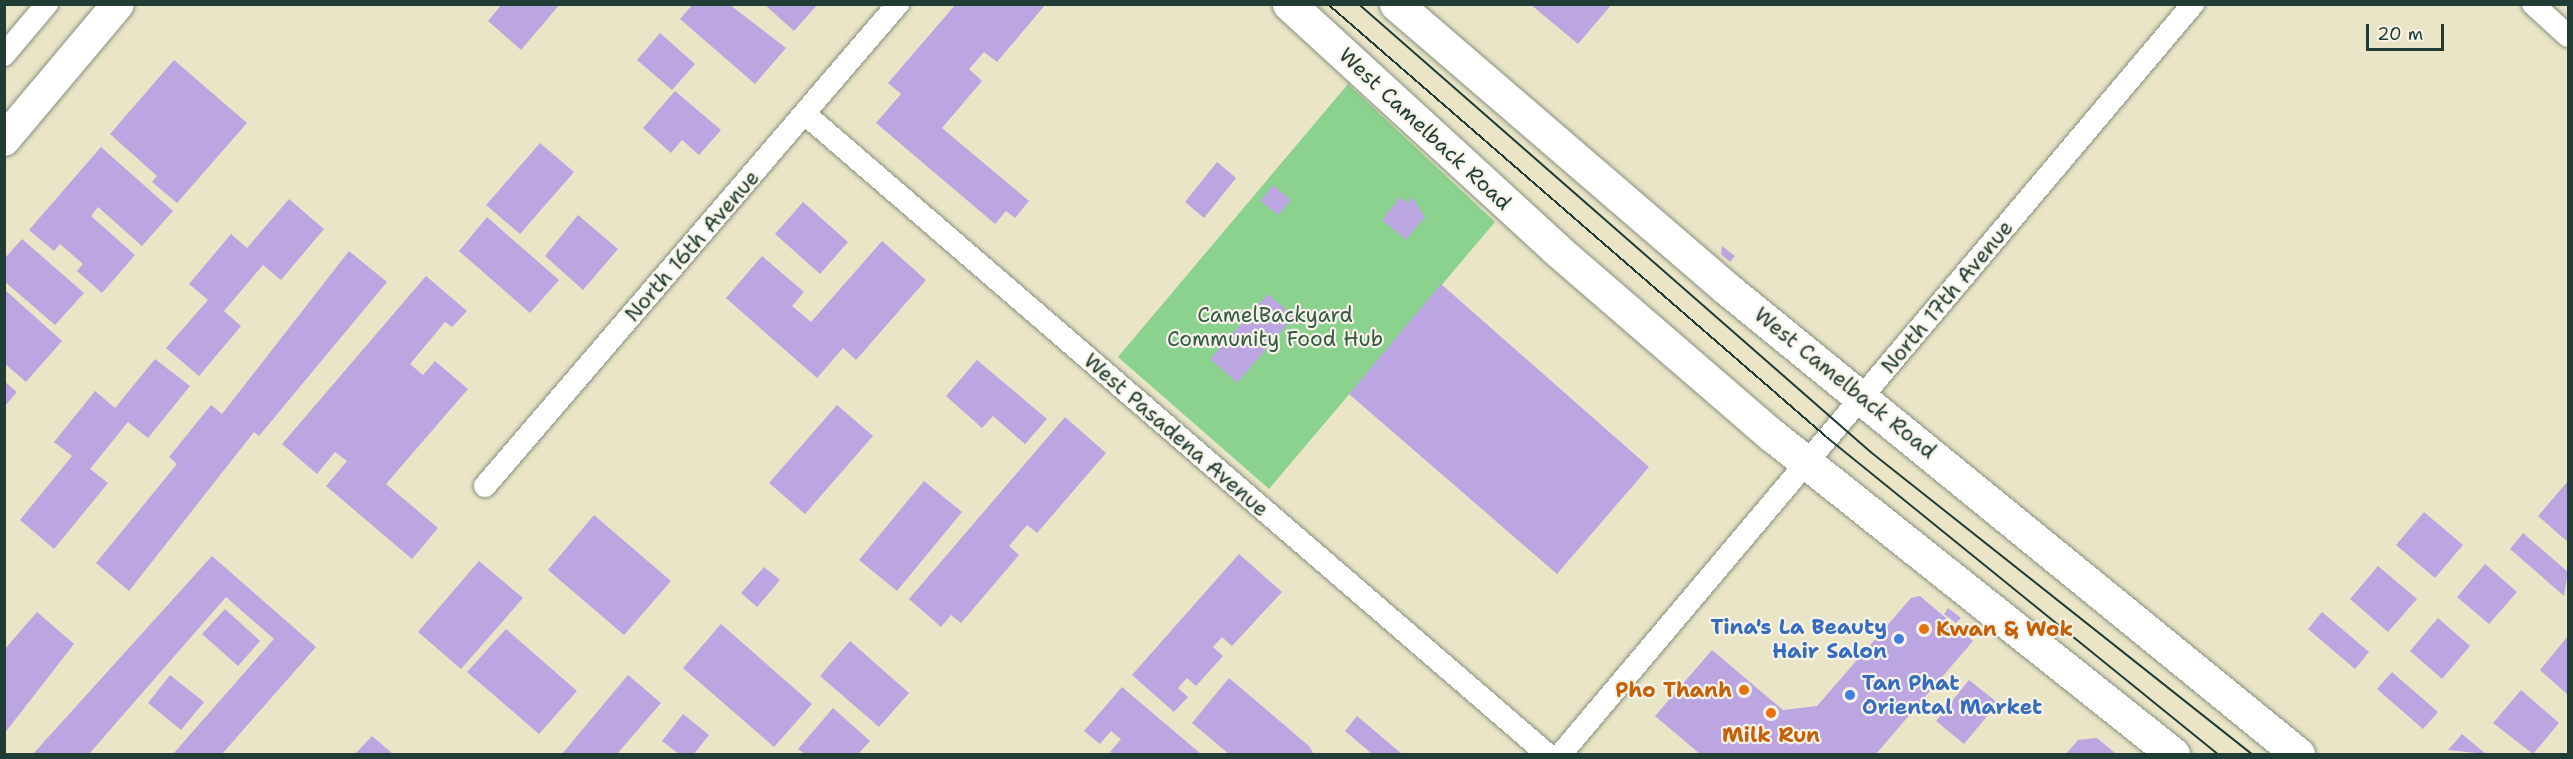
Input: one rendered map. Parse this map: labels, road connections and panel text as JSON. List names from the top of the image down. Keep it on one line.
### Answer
{"streets":{"main road":["West Camelback Road"],"street":["North 16th Avenue","North 17th Avenue","West Pasadena Avenue"]},"crossings":[["West Camelback Road","North 17th Avenue"],["North 16th Avenue","West Pasadena Avenue"]],"parks":["CamelBackyard Community Food Hub"],"places":["Kwan & Wok","Tina's La Beauty Hair Salon","Pho Thanh","Tan Phat Oriental Market","Milk Run"],"scale_bar":"20 m"}
